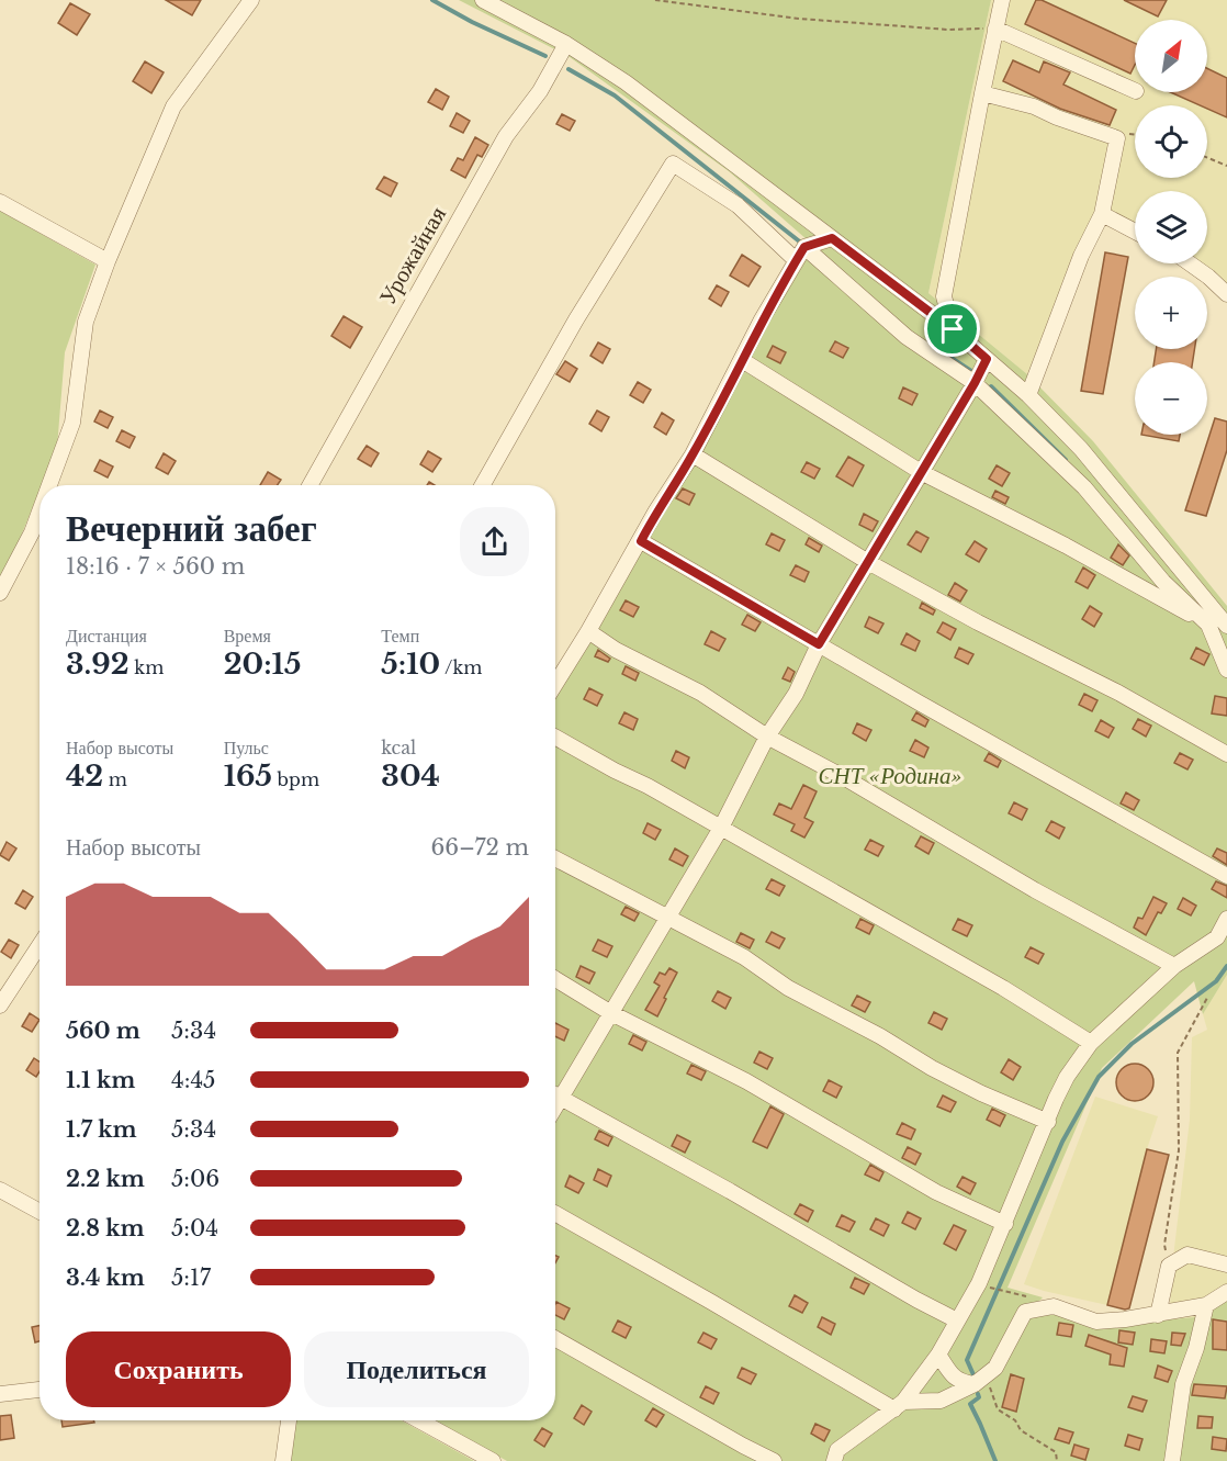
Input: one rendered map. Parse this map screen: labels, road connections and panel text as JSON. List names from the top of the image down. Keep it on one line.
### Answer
{"streets":{"street":["Урожайная"]},"parks":["СНТ «Родина»"],"north":"top right","page":{"map_buttons":["+","−"],"heading":["Вечерний забег","18:16 · 7 × 560 m"],"stats":[["Дистанция","3.92 km"],["Время","20:15"],["Темп","5:10 /km"],["Набор высоты","42 m"],["Пульс","165 bpm"],["kcal","304"]],"chart":["Набор высоты","66–72 m"],"list":[{"name":"560 m","note":"5:34"},{"name":"1.1 km","note":"4:45"},{"name":"1.7 km","note":"5:34"},{"name":"2.2 km","note":"5:06"},{"name":"2.8 km","note":"5:04"},{"name":"3.4 km","note":"5:17"}],"buttons":["Сохранить","Поделиться"]}}
